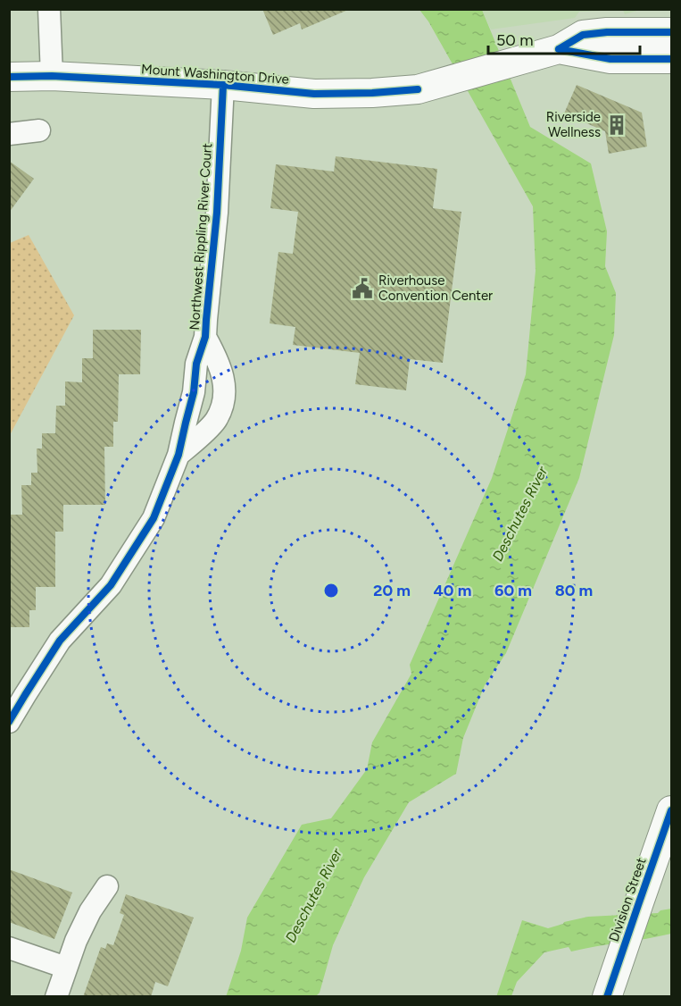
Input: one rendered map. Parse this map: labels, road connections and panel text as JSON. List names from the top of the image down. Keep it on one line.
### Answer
{"streets":{"main road":["Mount Washington Drive","Division Street"],"street":["Northwest Rippling River Court"]},"crossings":[["Mount Washington Drive","Northwest Rippling River Court"]],"water":["Deschutes River"],"places":{"building":["Riverside Wellness"],"public building":["Riverhouse Convention Center"]},"scale_bar":"50 m","rings":["20 m","40 m","60 m","80 m"]}
